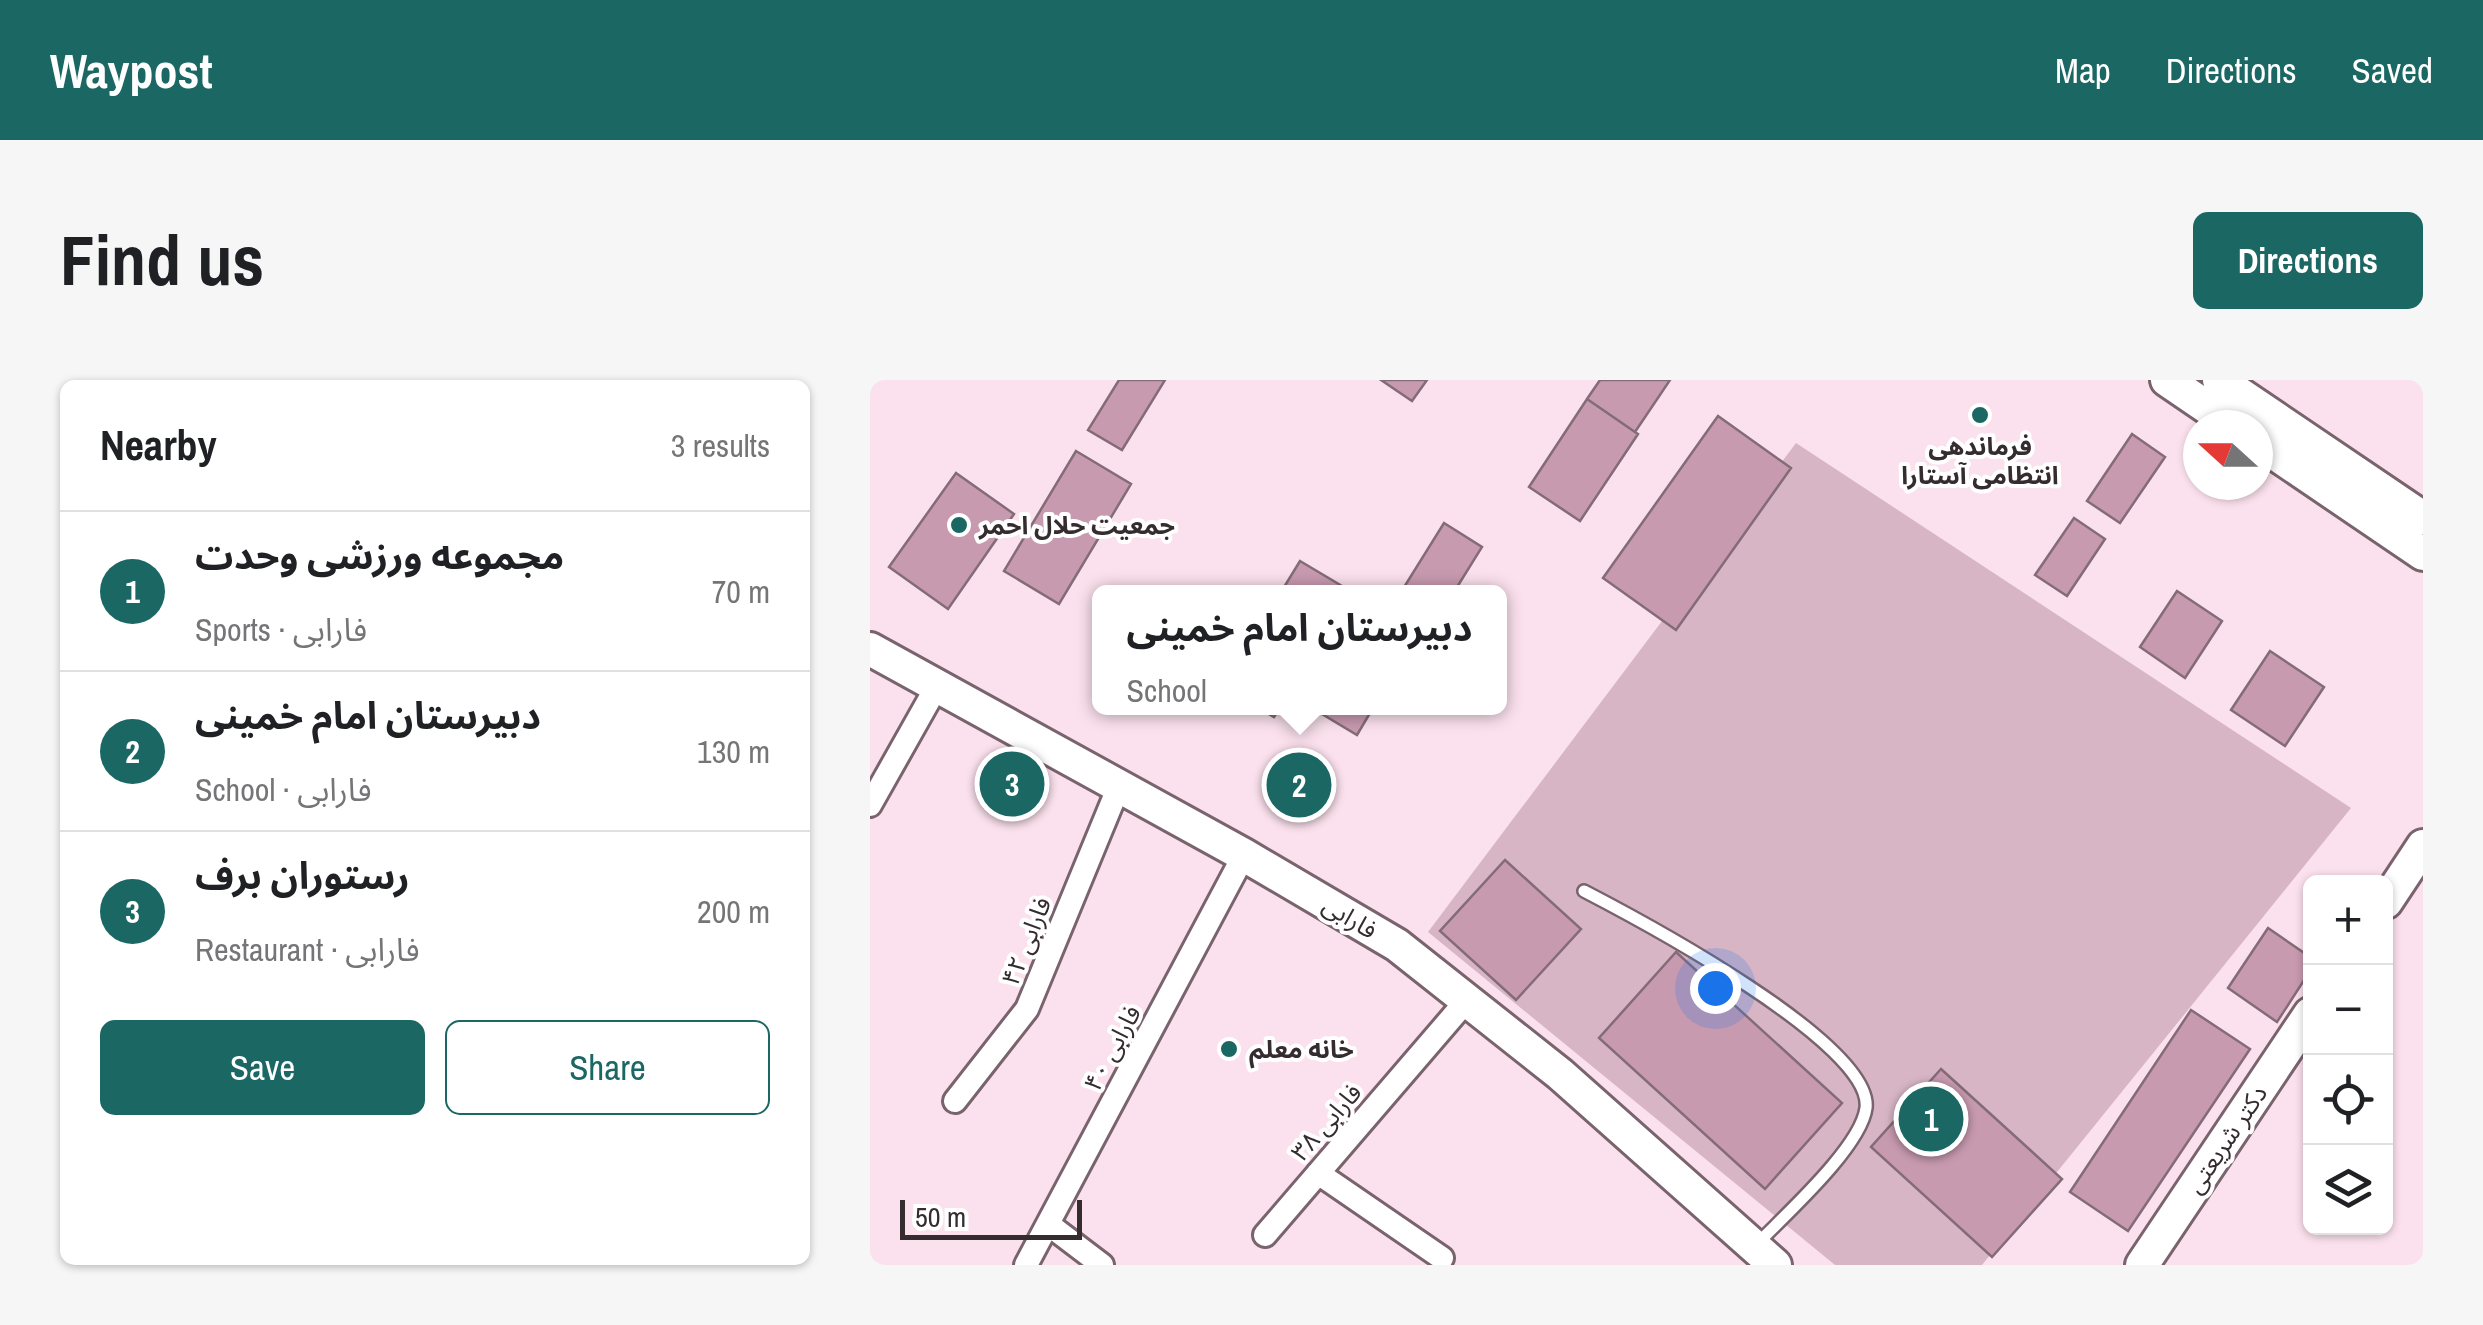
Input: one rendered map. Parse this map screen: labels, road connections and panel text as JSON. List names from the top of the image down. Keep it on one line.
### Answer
{"streets":{"street":["فارابی","فارابی ۴۲","فارابی ۴۰","فارابی ۳۸","دکتر شریعتی"]},"crossings":[["فارابی","فارابی ۴۲"],["فارابی","فارابی ۴۰"],["فارابی","فارابی ۳۸"]],"places":["فرماندهی انتظامی آستارا","جمعیت حلال احمر","خانه معلم"],"scale_bar":"50 m","north":"left","page":{"header":"Waypost","nav":["Map","Directions","Saved"],"buttons":["Directions",["Save","Share"]],"title":"Find us","heading":["Nearby","3 results"],"list":[{"mark":"1","name":"مجموعه ورزشی وحدت","note":"Sports · فارابی","value":"70 m"},{"mark":"2","name":"دبیرستان امام خمینی","note":"School · فارابی","value":"130 m"},{"mark":"3","name":"رستوران برف","note":"Restaurant · فارابی","value":"200 m"}],"popup":["دبیرستان امام خمینی","School"],"pins":["3","2","1"],"map_buttons":["+","−"],"scale":"50 m"}}
